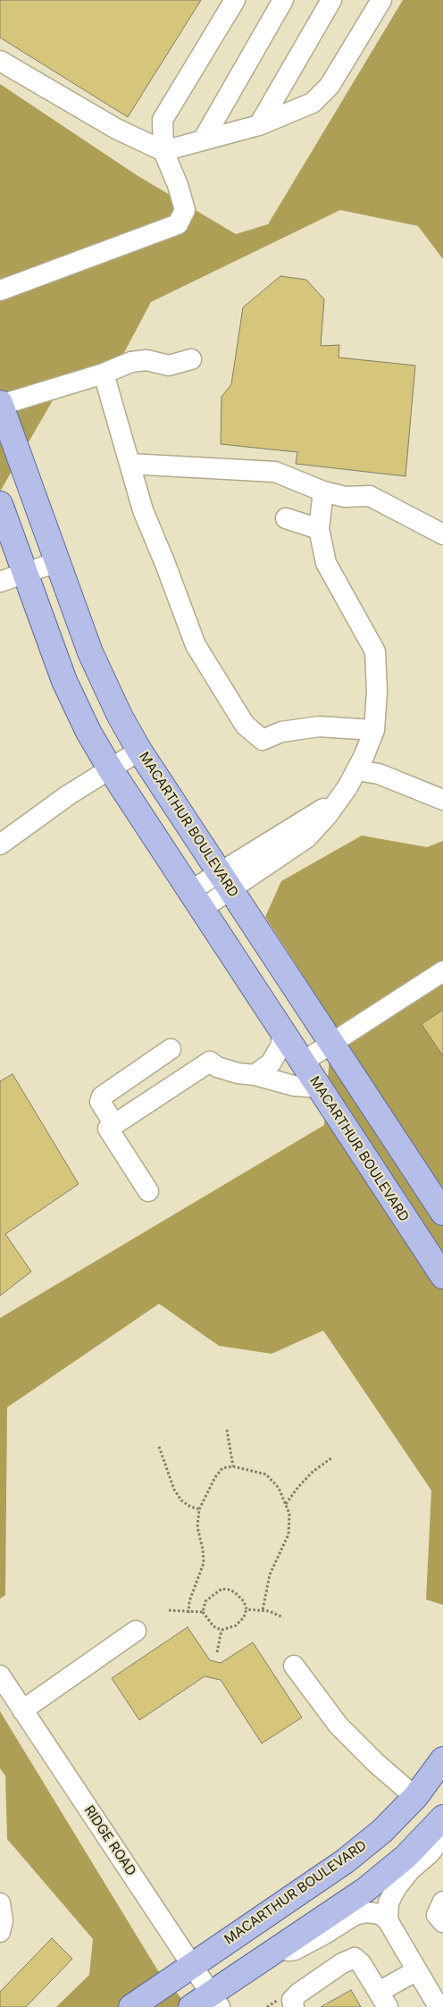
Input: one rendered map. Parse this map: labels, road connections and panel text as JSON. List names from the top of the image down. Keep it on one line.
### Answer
{"streets":{"main road":["MACARTHUR BOULEVARD"],"street":["RIDGE ROAD"]},"crossings":[["MACARTHUR BOULEVARD","RIDGE ROAD"]]}
